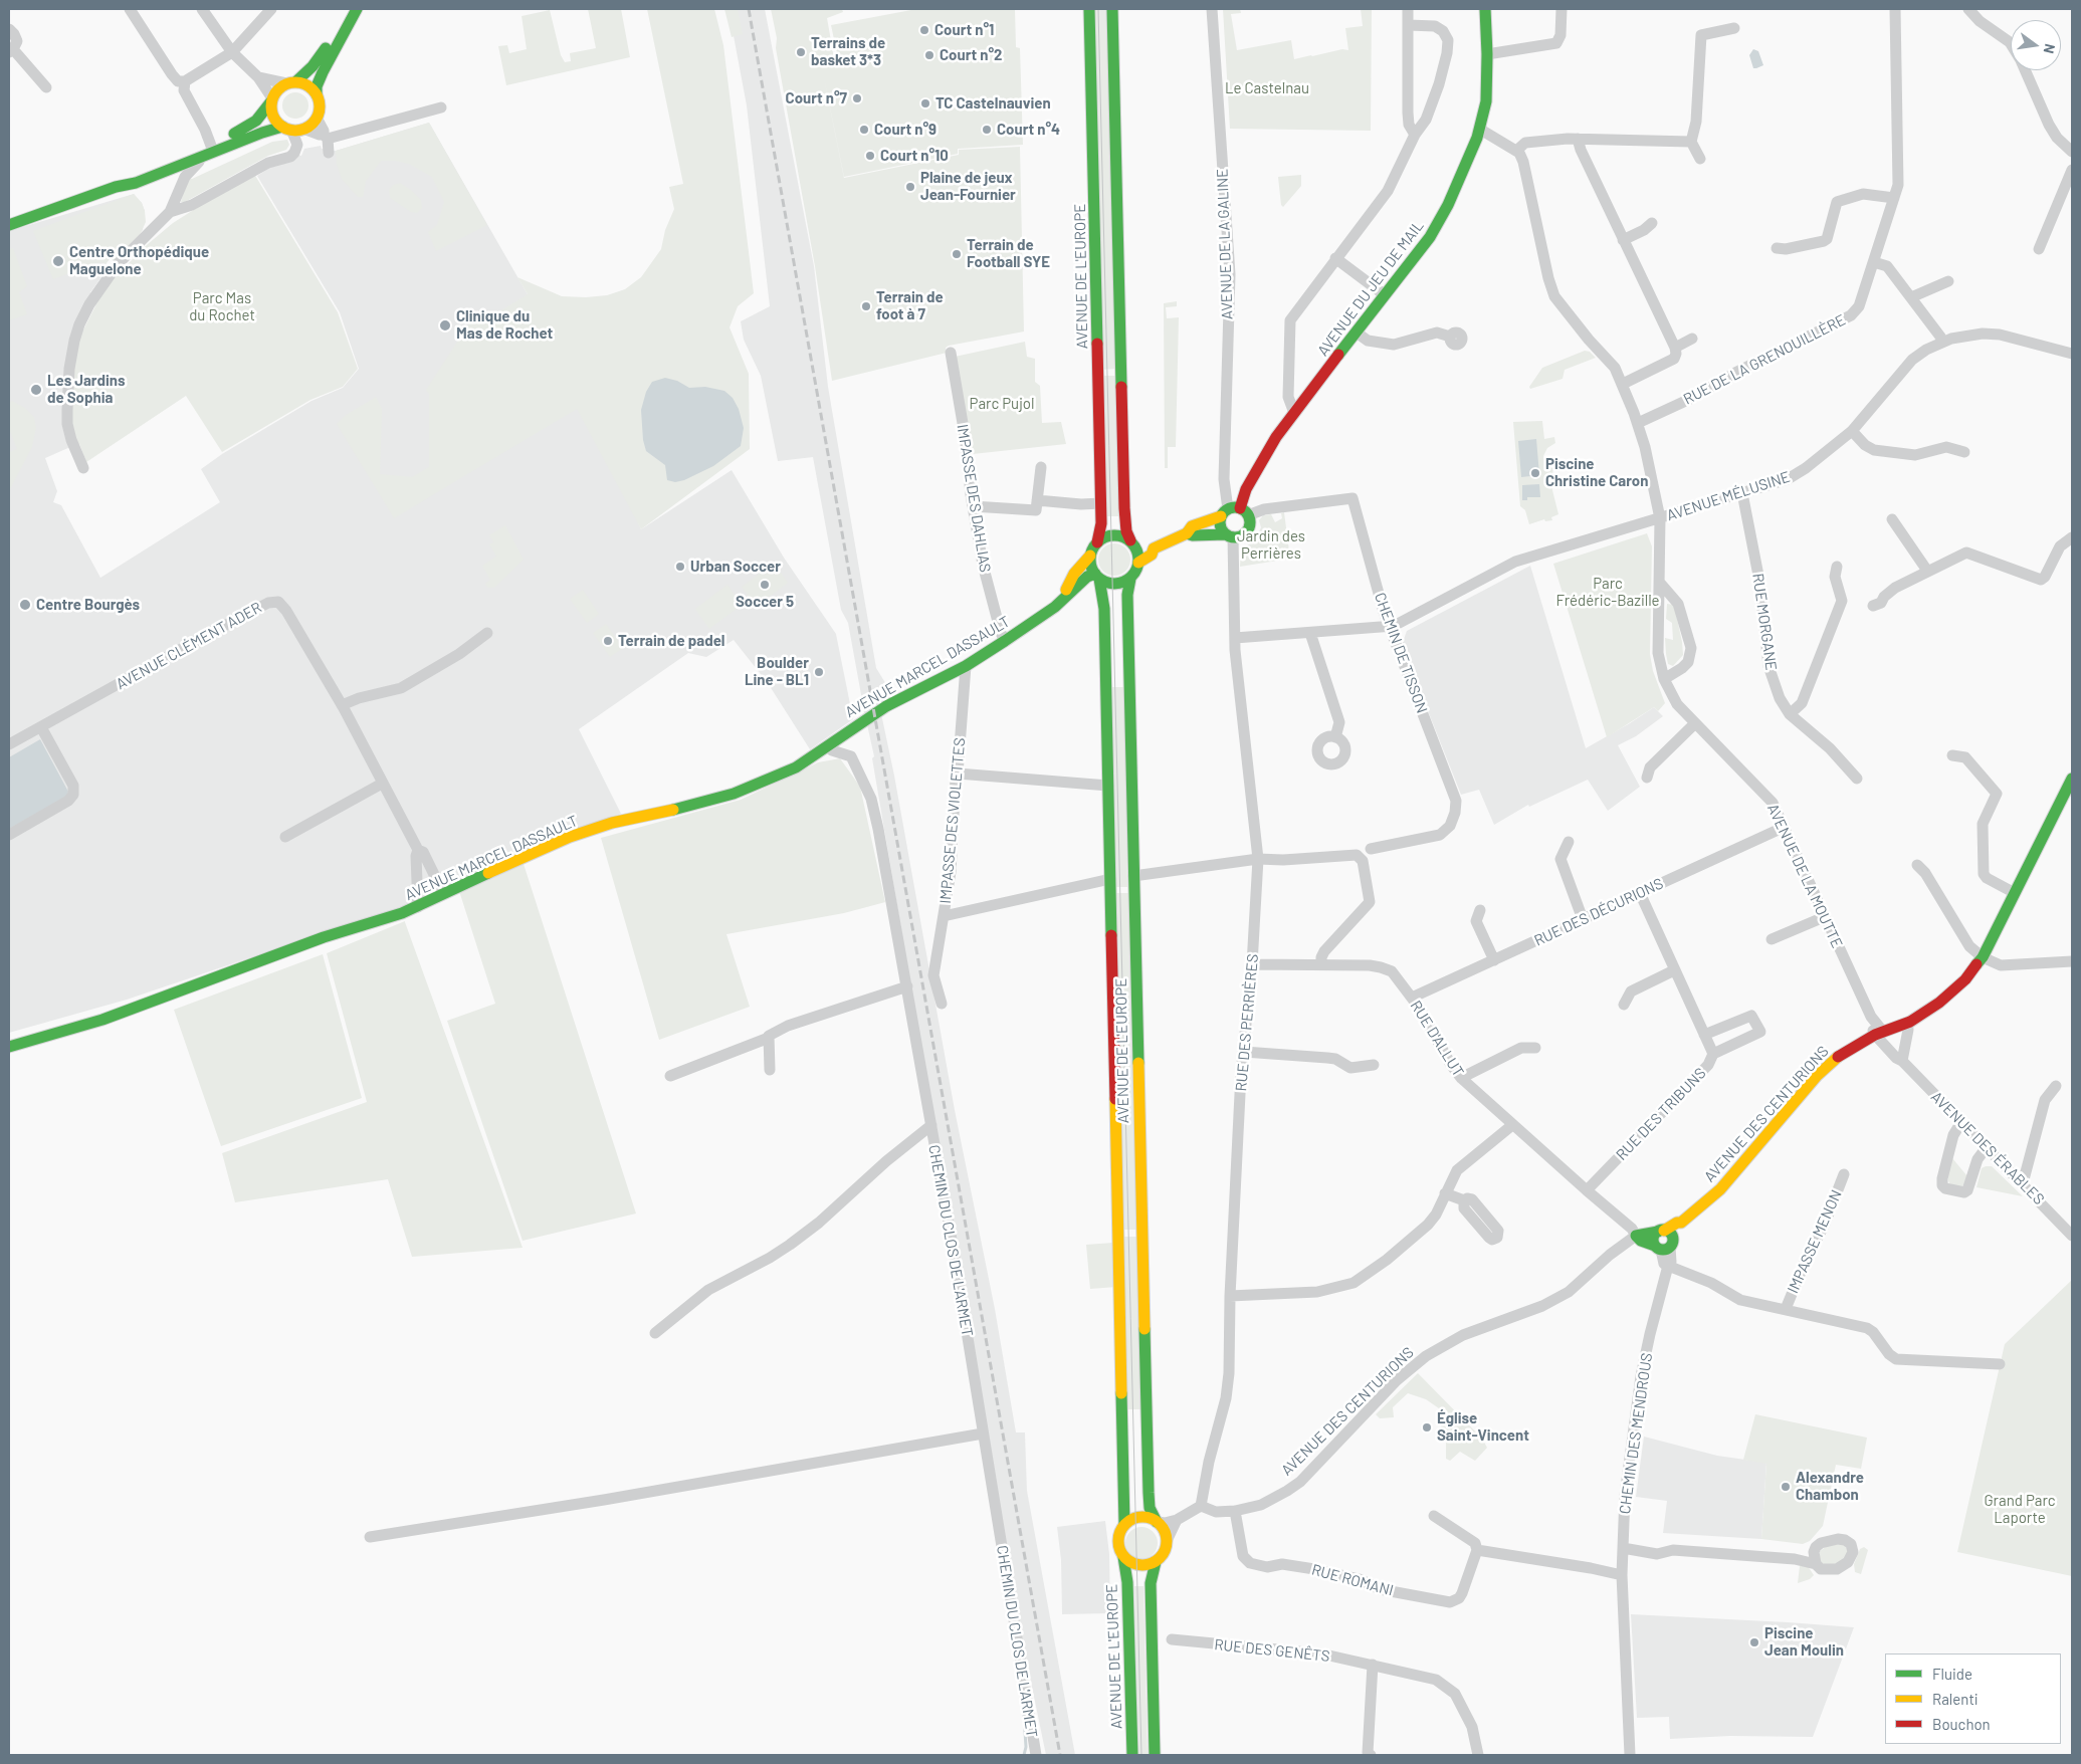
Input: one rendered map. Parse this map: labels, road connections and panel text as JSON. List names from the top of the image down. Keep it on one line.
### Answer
{"streets":{"main road":["AVENUE DE L'EUROPE","AVENUE DU JEU DE MAIL","AVENUE MARCEL DASSAULT","AVENUE DES CENTURIONS"],"street":["AVENUE DE LA GALINE","RUE DE LA GRENOUILLÈRE","AVENUE MÉLUSINE","IMPASSE DES DAHLIAS","RUE MORGANE","AVENUE CLÉMENT ADER","CHEMIN DE TISSON","IMPASSE DES VIOLETTES","AVENUE DE LA MOUTTE","RUE DES DÉCURIONS","RUE DES PERRIÈRES","RUE D'ALLUT","RUE DES TRIBUNS","AVENUE DES ÉRABLES","CHEMIN DU CLOS DE L'ARMET","IMPASSE MENON","CHEMIN DES MENDROUS","RUE ROMANI","RUE DES GENÊTS"]},"crossings":[["AVENUE DE LA GALINE","AVENUE DU JEU DE MAIL"],["AVENUE DE LA GALINE","CHEMIN DE TISSON"],["AVENUE DE LA GALINE","RUE DES PERRIÈRES"],["AVENUE DE L'EUROPE","AVENUE MARCEL DASSAULT"],["AVENUE DU JEU DE MAIL","CHEMIN DE TISSON"],["AVENUE DU JEU DE MAIL","RUE DES PERRIÈRES"],["RUE DE LA GRENOUILLÈRE","AVENUE DE LA MOUTTE"],["AVENUE MÉLUSINE","RUE MORGANE"],["AVENUE MÉLUSINE","CHEMIN DE TISSON"],["AVENUE MÉLUSINE","AVENUE DE LA MOUTTE"],["IMPASSE DES DAHLIAS","AVENUE MARCEL DASSAULT"],["AVENUE CLÉMENT ADER","AVENUE MARCEL DASSAULT"],["CHEMIN DE TISSON","RUE DES PERRIÈRES"],["AVENUE MARCEL DASSAULT","IMPASSE DES VIOLETTES"],["AVENUE MARCEL DASSAULT","CHEMIN DU CLOS DE L'ARMET"],["AVENUE DE LA MOUTTE","RUE DES DÉCURIONS"],["AVENUE DE LA MOUTTE","AVENUE DES CENTURIONS"],["AVENUE DE LA MOUTTE","AVENUE DES ÉRABLES"],["RUE DES DÉCURIONS","RUE D'ALLUT"],["RUE DES DÉCURIONS","RUE DES TRIBUNS"],["RUE DES PERRIÈRES","RUE D'ALLUT"],["RUE DES PERRIÈRES","AVENUE DES CENTURIONS"],["RUE D'ALLUT","RUE DES TRIBUNS"],["RUE D'ALLUT","AVENUE DES CENTURIONS"],["AVENUE DES CENTURIONS","AVENUE DES ÉRABLES"],["AVENUE DES CENTURIONS","RUE ROMANI"]],"parks":["Le Castelnau","Parc Mas du Rochet","Parc Pujol","Jardin des Perrières","Parc Frédéric-Bazille","Grand Parc Laporte"],"places":["Court n°1","Terrains de basket 3*3","Court n°2","Court n°7","TC Castelnauvien","Court n°9","Court n°4","Court n°10","Plaine de jeux Jean-Fournier","Terrain de Football SYE","Centre Orthopédique Maguelone","Terrain de foot à 7","Clinique du Mas de Rochet","Les Jardins de Sophia","Piscine Christine Caron","Urban Soccer","Soccer 5","Centre Bourgès","Terrain de padel","Boulder Line - BL1","Église Saint-Vincent","Alexandre Chambon","Piscine Jean Moulin"],"legend":["Fluide","Ralenti","Bouchon"],"north":"right"}
